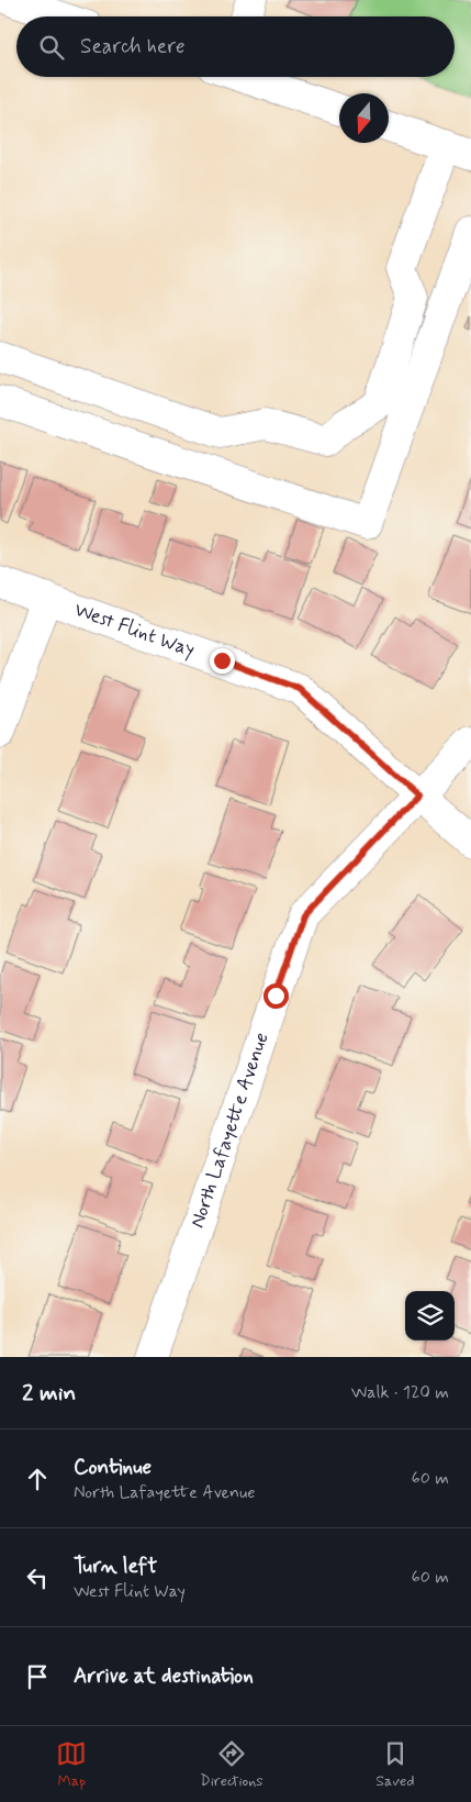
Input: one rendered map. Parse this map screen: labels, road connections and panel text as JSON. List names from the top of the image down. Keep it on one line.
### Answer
{"streets":{"street":["West Flint Way","North Lafayette Avenue"]},"crossings":[["West Flint Way","North Lafayette Avenue"]],"north":"bottom","page":{"search":"Search here","heading":["2 min","Walk · 120 m"],"list":[["Continue","North Lafayette Avenue","60 m"],["Turn left","West Flint Way","60 m"],"Arrive at destination"],"nav":["Map","Directions","Saved"]}}
